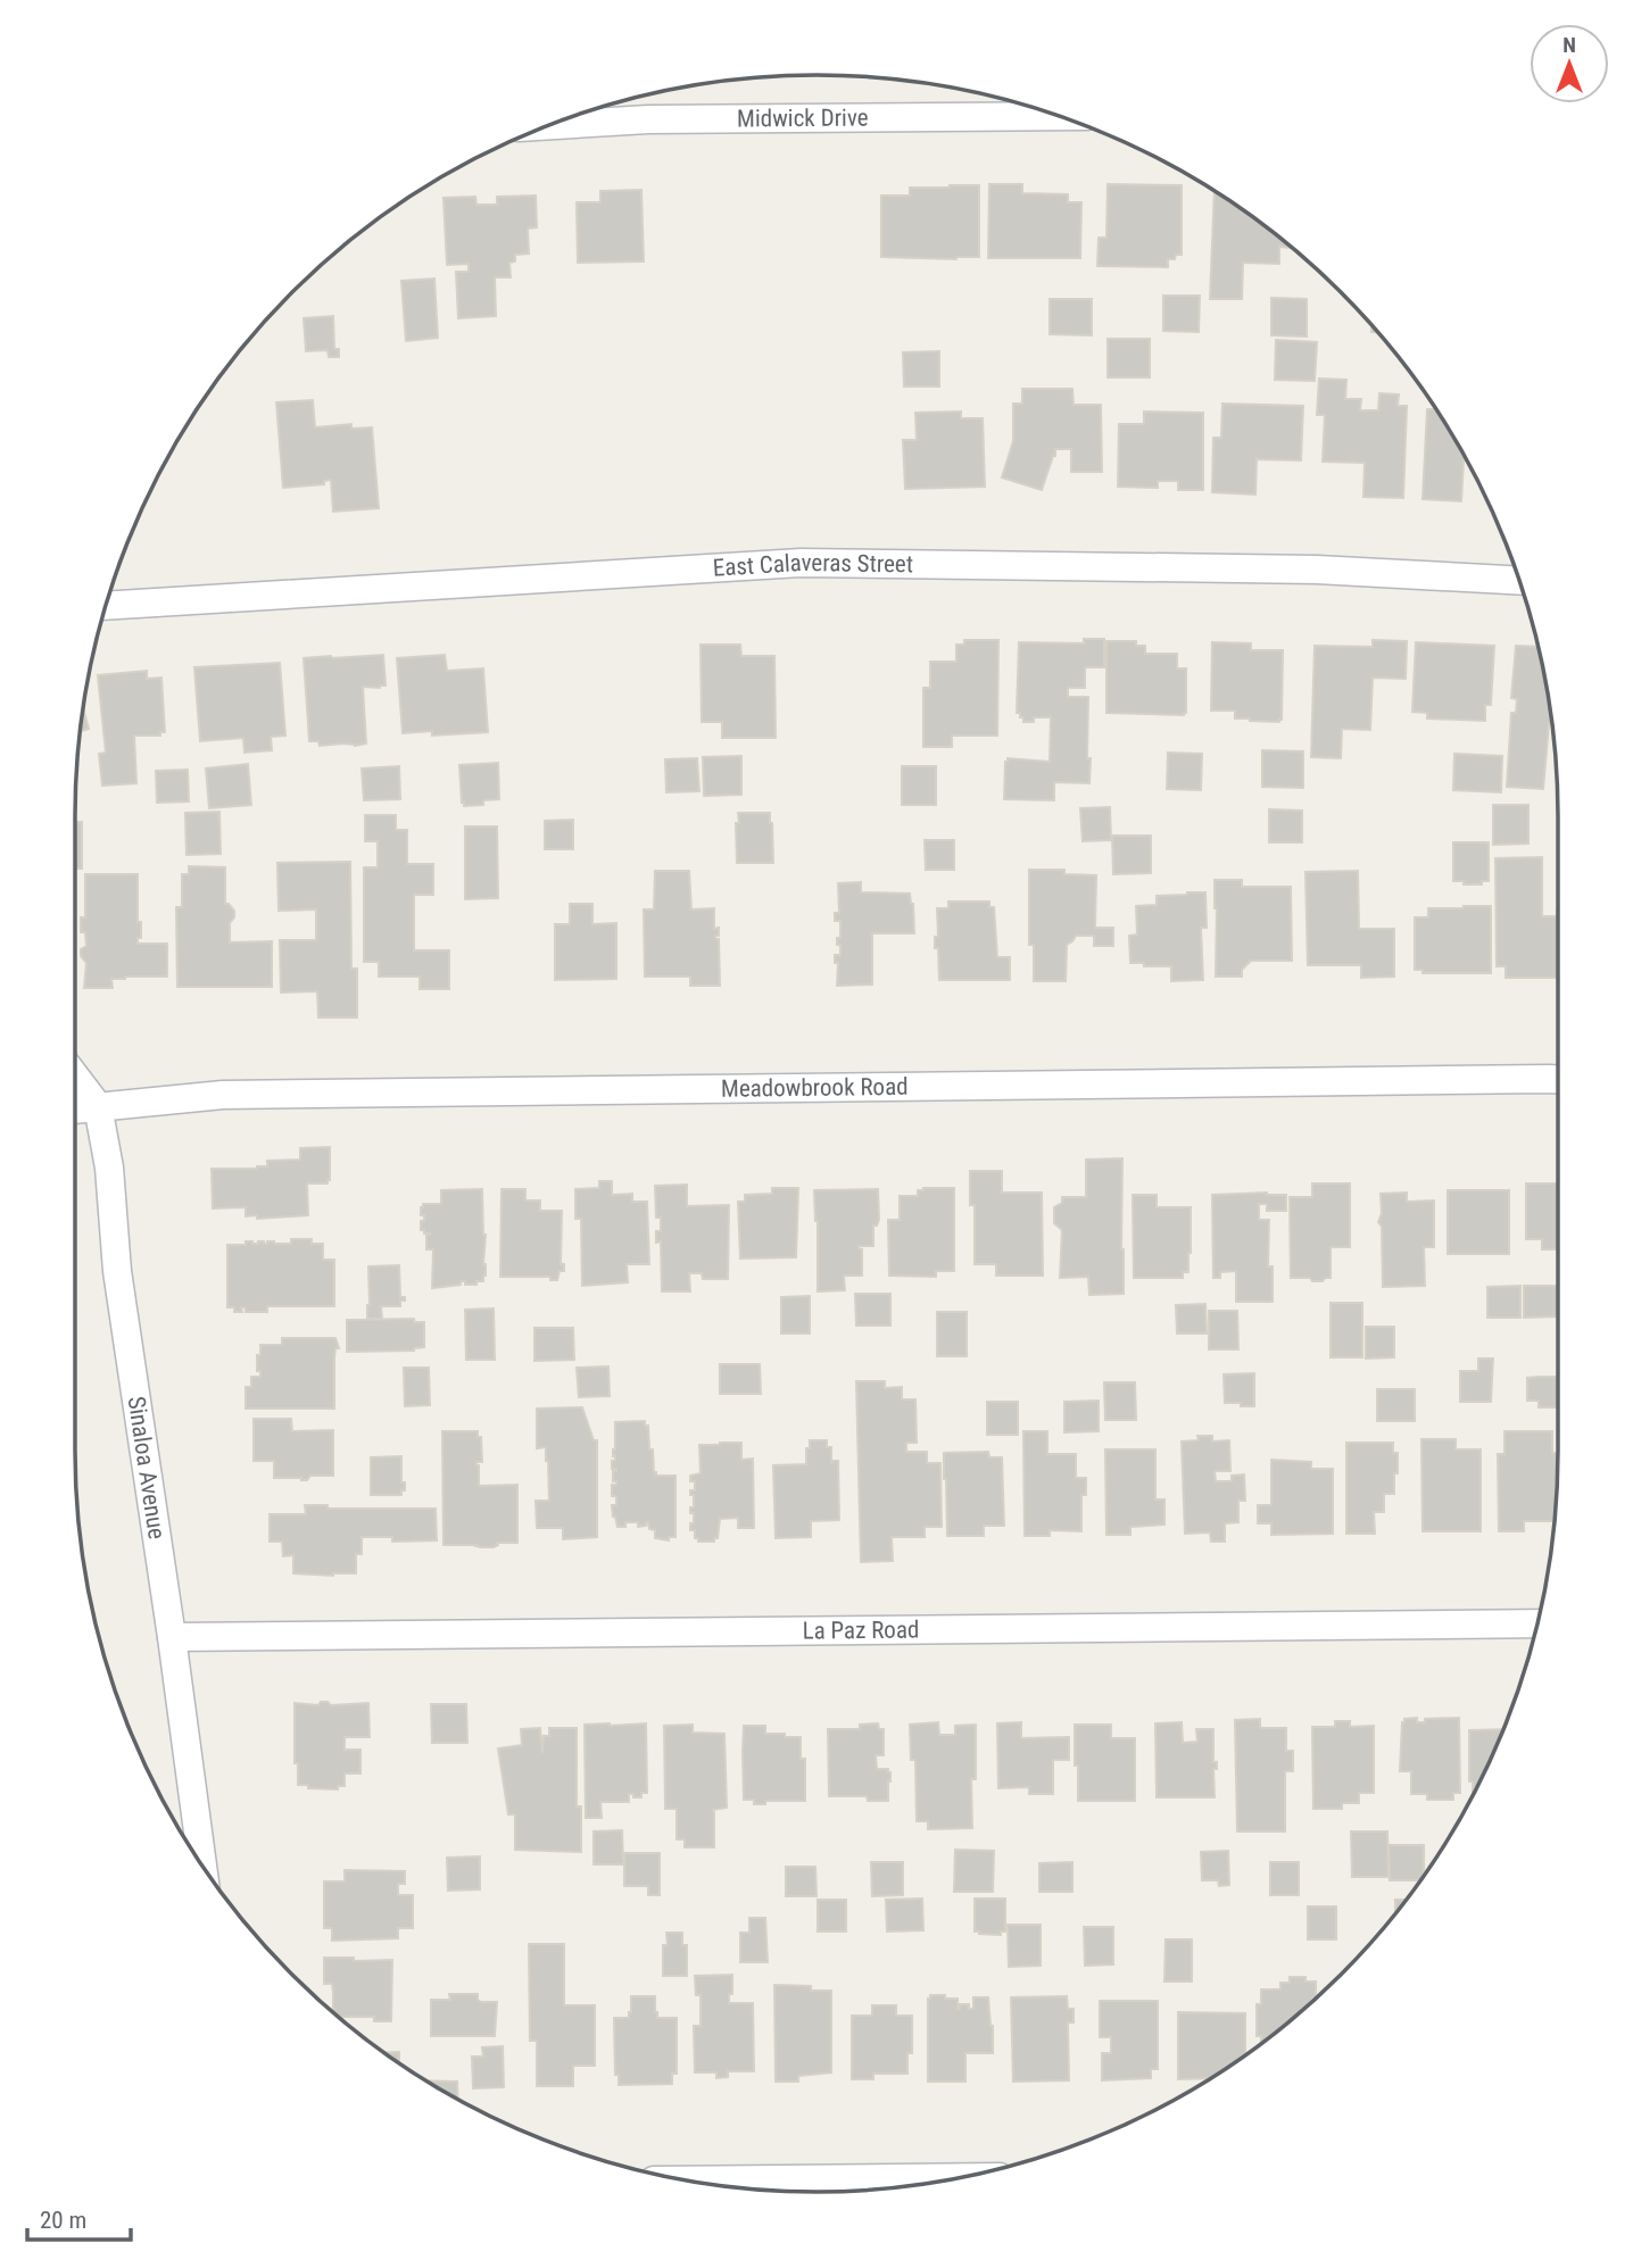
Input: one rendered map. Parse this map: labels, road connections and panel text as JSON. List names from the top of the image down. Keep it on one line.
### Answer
{"streets":{"street":["Midwick Drive","East Calaveras Street","Meadowbrook Road","Sinaloa Avenue","La Paz Road"]},"crossings":[["Meadowbrook Road","Sinaloa Avenue"],["Sinaloa Avenue","La Paz Road"]],"scale_bar":"20 m","north":"top"}
